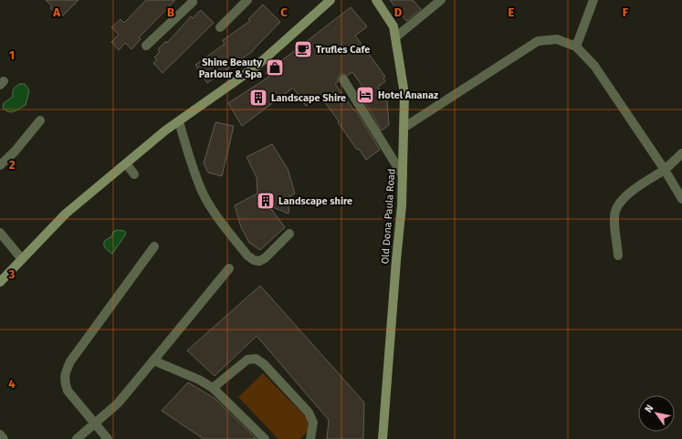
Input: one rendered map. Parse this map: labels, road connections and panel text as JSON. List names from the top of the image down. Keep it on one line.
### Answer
{"streets":{"main road":["Old Dona Paula Road"]},"places":{"cafe":["Trufles Cafe"],"shop":["Shine Beauty Parlour & Spa"],"hotel":["Hotel Ananaz"],"building":["Landscape Shire","Landscape shire"]},"north":"top left","grid":{"columns":["A","B","C","D","E","F"],"rows":["1","2","3","4"]}}
